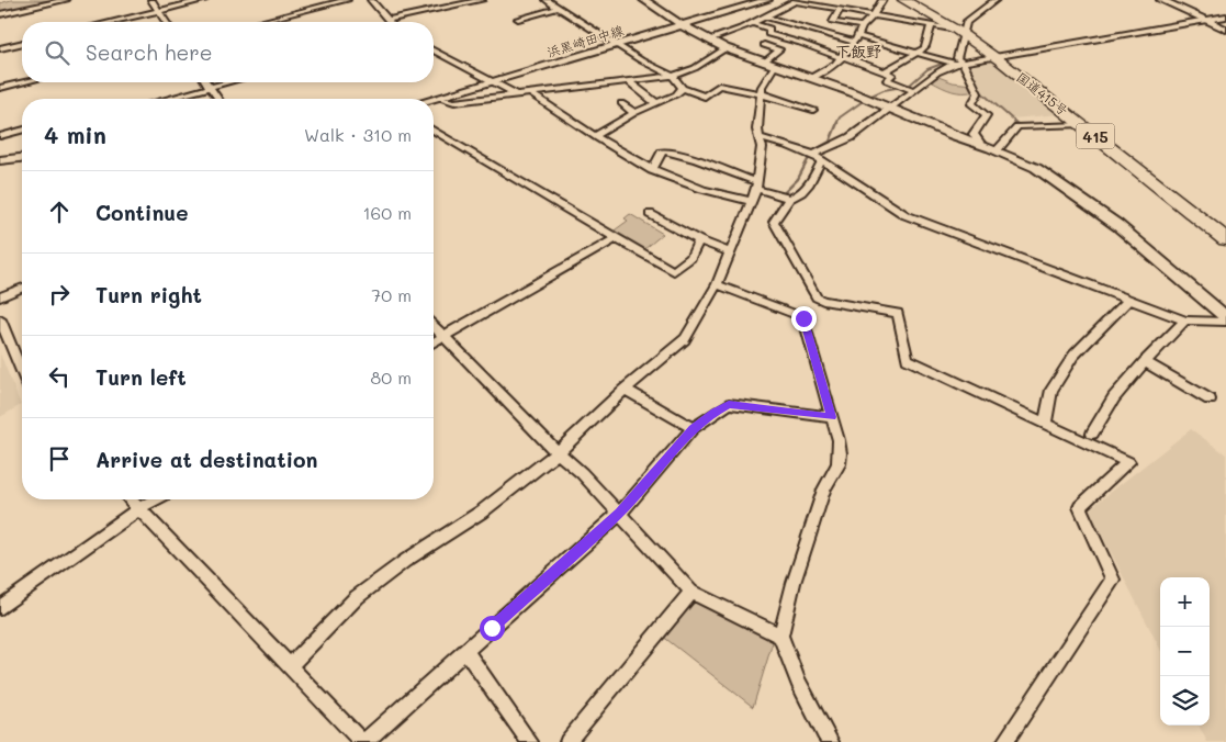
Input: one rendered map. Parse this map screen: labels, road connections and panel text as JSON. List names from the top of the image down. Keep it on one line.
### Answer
{"streets":{"highway":["国道415号","415"],"street":["浜黒崎田中線"]},"districts":["下飯野"],"page":{"search":"Search here","heading":["4 min","Walk · 310 m"],"list":[["Continue","160 m"],["Turn right","70 m"],["Turn left","80 m"],"Arrive at destination"],"map_buttons":["+","−"]}}
